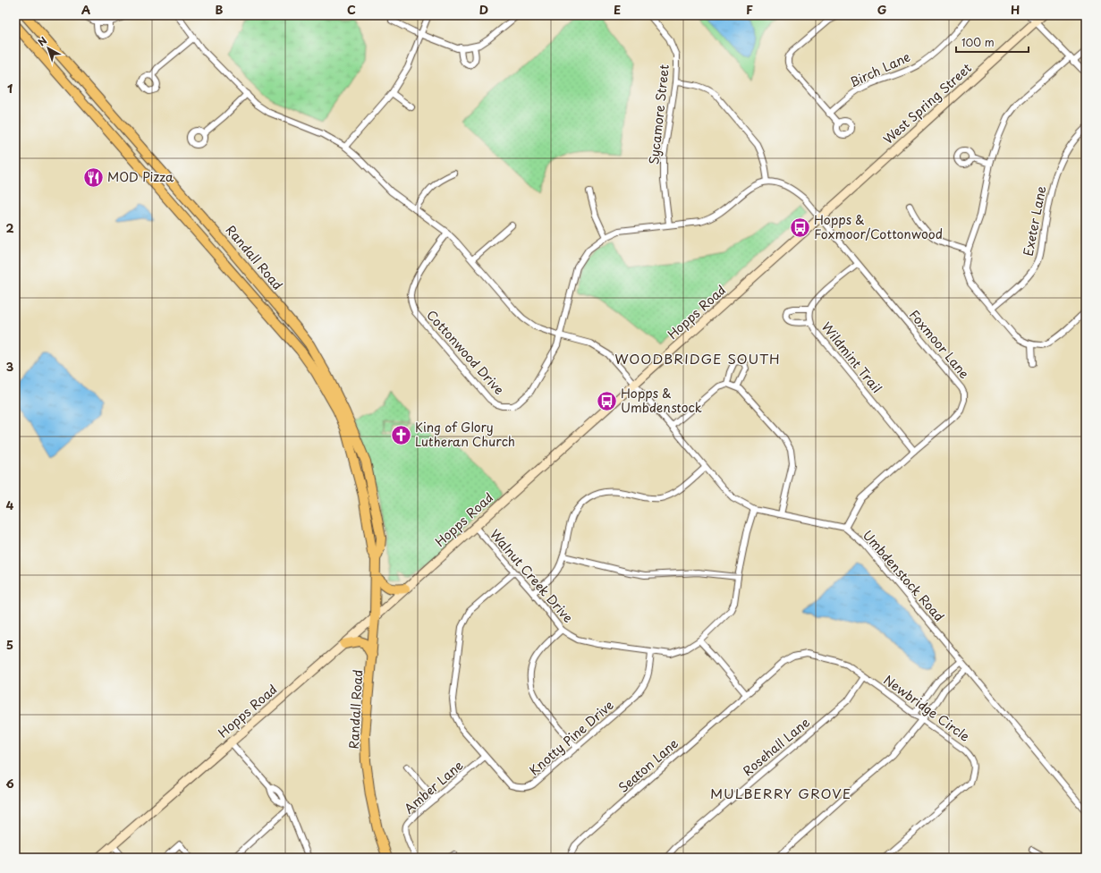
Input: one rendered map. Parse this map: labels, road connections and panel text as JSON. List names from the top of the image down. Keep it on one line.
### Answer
{"streets":{"main road":["West Spring Street","Randall Road","Hopps Road"],"street":["Birch Lane","Sycamore Street","Exeter Lane","Foxmoor Lane","Cottonwood Drive","Wildmint Trail","Walnut Creek Drive","Umbdenstock Road","Newbridge Circle","Knotty Pine Drive","Rosehall Lane","Seaton Lane","Amber Lane"]},"crossings":[["West Spring Street","Hopps Road"],["Sycamore Street","Cottonwood Drive"],["Randall Road","Hopps Road"],["Hopps Road","Foxmoor Lane"],["Hopps Road","Walnut Creek Drive"],["Hopps Road","Umbdenstock Road"],["Foxmoor Lane","Wildmint Trail"],["Foxmoor Lane","Umbdenstock Road"],["Cottonwood Drive","Umbdenstock Road"],["Walnut Creek Drive","Umbdenstock Road"],["Walnut Creek Drive","Knotty Pine Drive"],["Newbridge Circle","Rosehall Lane"],["Newbridge Circle","Seaton Lane"],["Knotty Pine Drive","Amber Lane"]],"districts":["WOODBRIDGE SOUTH","MULBERRY GROVE"],"places":{"restaurant":["MOD Pizza"],"bus stop":["Hopps & Foxmoor/Cottonwood","Hopps & Umbdenstock"],"church":["King of Glory Lutheran Church"]},"scale_bar":"100 m","north":"top left","grid":{"columns":["A","B","C","D","E","F","G","H"],"rows":["1","2","3","4","5","6"]}}
